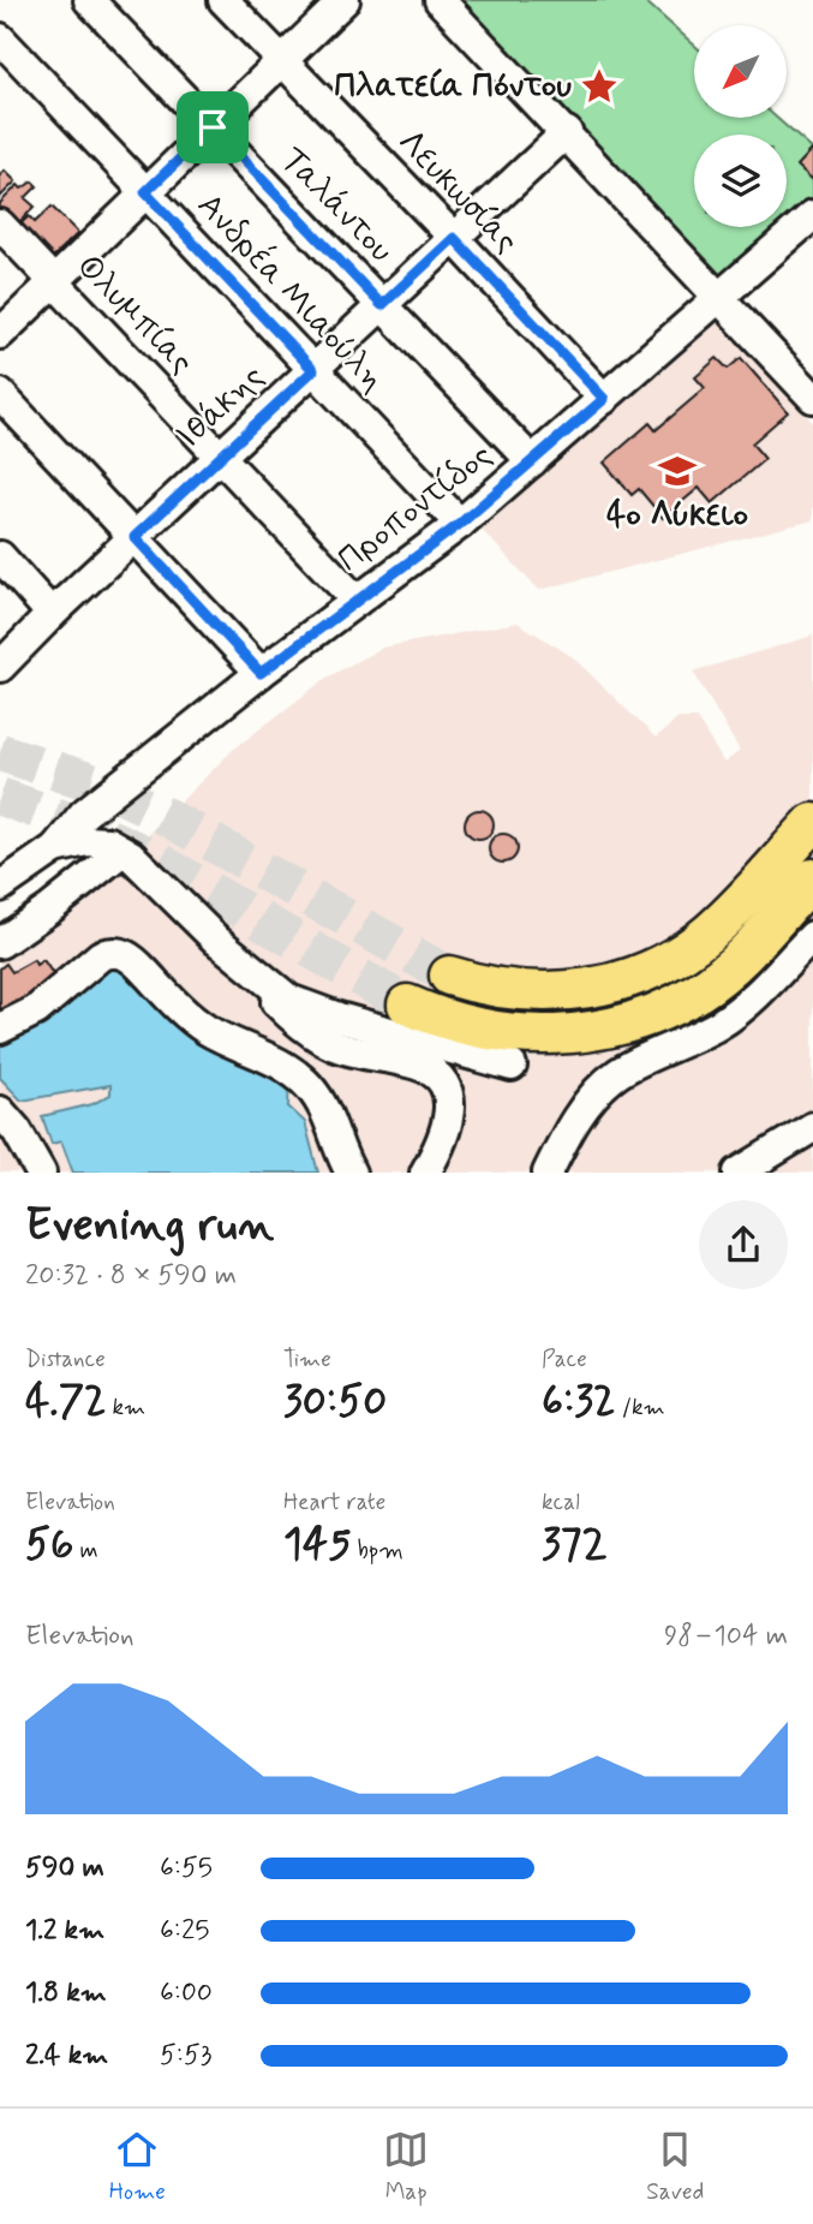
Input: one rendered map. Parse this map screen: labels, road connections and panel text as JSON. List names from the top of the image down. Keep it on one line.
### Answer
{"streets":{"street":["Λευκωσίας","Ταλάντου","Ανδρέα Μιαούλη","Ολυμπίας","Ιθάκης","Προποντίδος"]},"crossings":[["Λευκωσίας","Ιθάκης"],["Λευκωσίας","Προποντίδος"],["Ταλάντου","Ιθάκης"],["Ταλάντου","Προποντίδος"],["Ανδρέα Μιαούλη","Ιθάκης"],["Ανδρέα Μιαούλη","Προποντίδος"],["Ολυμπίας","Ιθάκης"],["Ολυμπίας","Προποντίδος"]],"places":{"place":["Πλατεία Πόντου"],"school or university":["4ο Λύκειο"]},"north":"bottom left","page":{"heading":["Evening run","20:32 · 8 × 590 m"],"stats":[["Distance","4.72 km"],["Time","30:50"],["Pace","6:32 /km"],["Elevation","56 m"],["Heart rate","145 bpm"],["kcal","372"]],"chart":["Elevation","98–104 m"],"list":[{"name":"590 m","note":"6:55"},{"name":"1.2 km","note":"6:25"},{"name":"1.8 km","note":"6:00"},{"name":"2.4 km","note":"5:53"}],"tabs":["Home","Map","Saved"]}}
